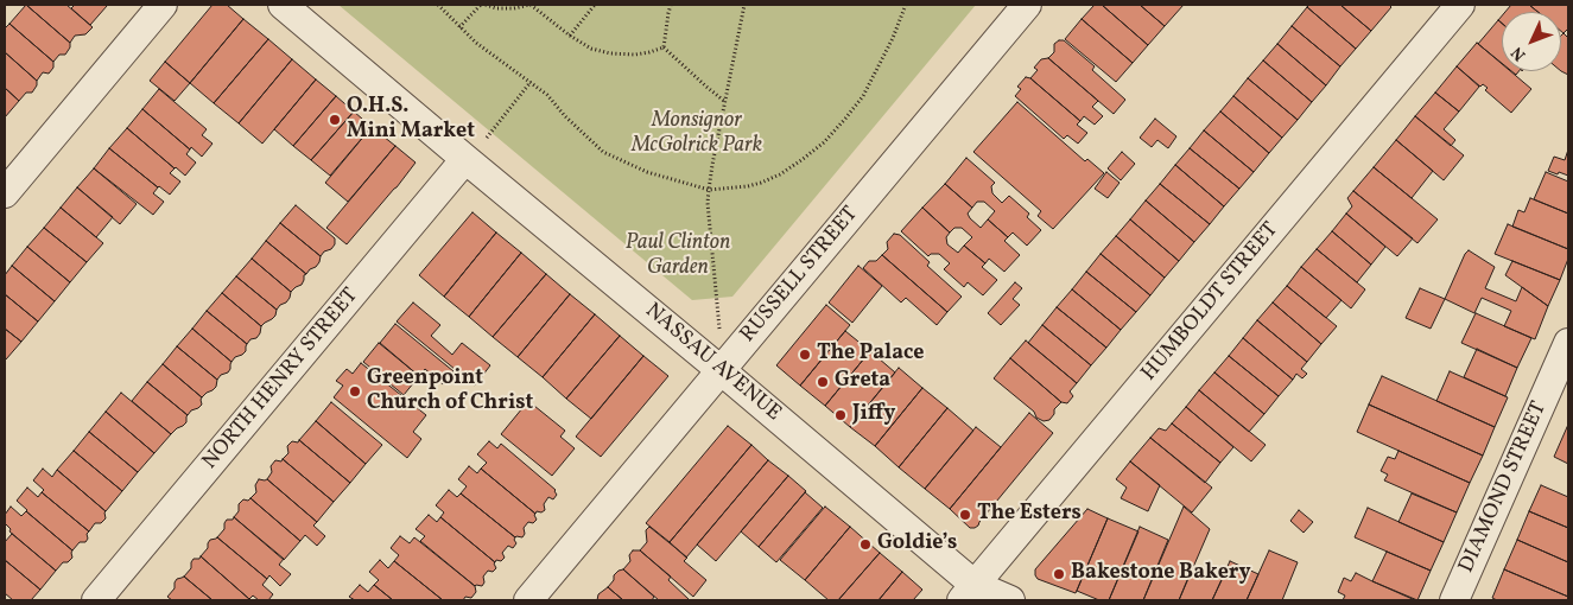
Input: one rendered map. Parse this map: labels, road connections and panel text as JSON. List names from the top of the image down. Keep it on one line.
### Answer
{"streets":{"street":["RUSSELL STREET","HUMBOLDT STREET","NASSAU AVENUE","NORTH HENRY STREET","DIAMOND STREET"]},"crossings":[["RUSSELL STREET","NASSAU AVENUE"],["HUMBOLDT STREET","NASSAU AVENUE"],["NASSAU AVENUE","NORTH HENRY STREET"]],"parks":["Monsignor McGolrick Park","Paul Clinton Garden"],"places":["O.H.S. Mini Market","The Palace","Greta","Greenpoint Church of Christ","Jiffy","The Esters","Goldie’s","Bakestone Bakery"],"north":"bottom left"}
